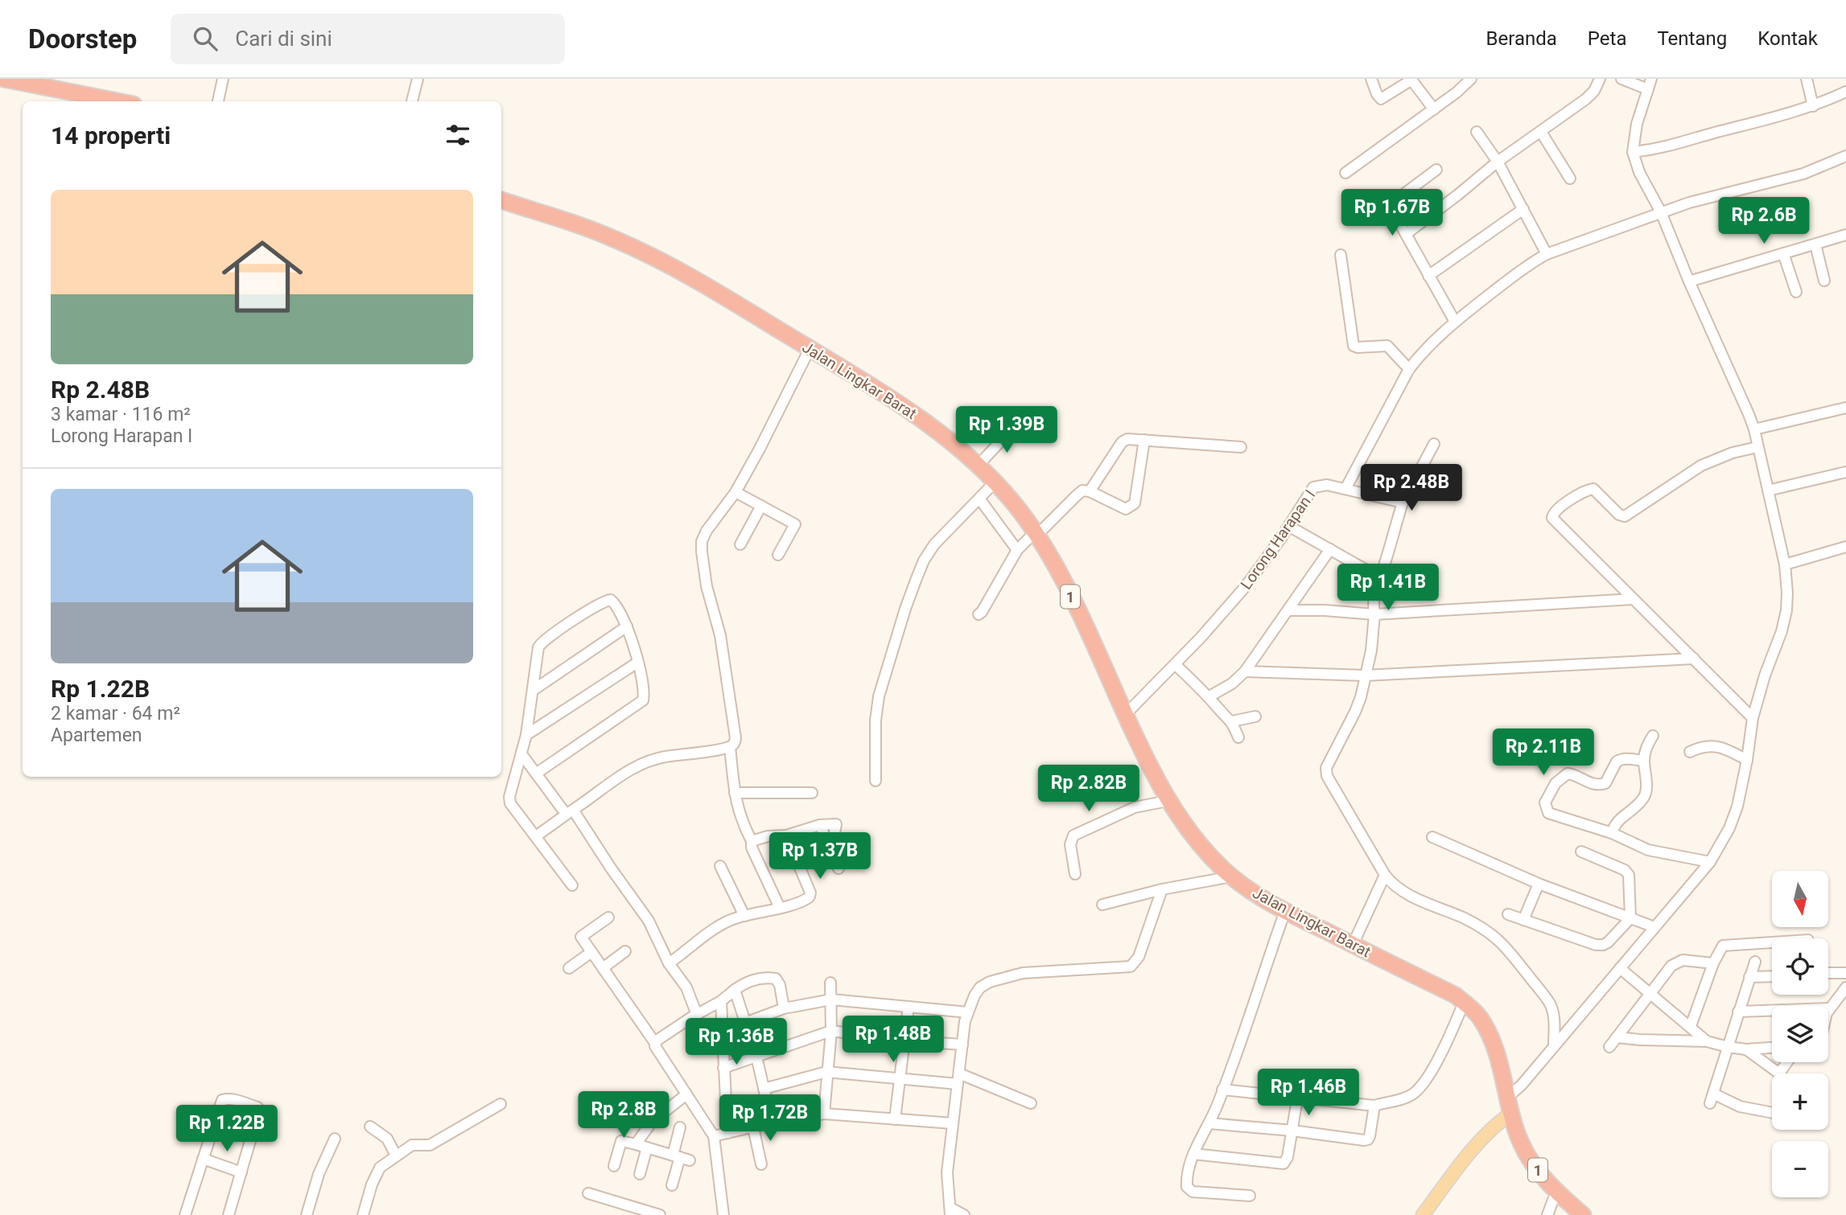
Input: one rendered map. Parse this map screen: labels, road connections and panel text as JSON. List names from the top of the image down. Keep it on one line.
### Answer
{"streets":{"highway":["Jalan Lingkar Barat","1"],"street":["Lorong Harapan I"]},"crossings":[["Jalan Lingkar Barat","Lorong Harapan I"]],"north":"bottom","page":{"header":"Doorstep","search":"Cari di sini","nav":["Beranda","Peta","Tentang","Kontak"],"heading":"14 properti","list":[{"name":"Rp 2.48B","note":"3 kamar · 116 m² · Lorong Harapan I"},{"name":"Rp 1.22B","note":"2 kamar · 64 m² · Apartemen"}],"price":["Rp 1.67B","Rp 2.6B","Rp 1.39B","Rp 2.48B","Rp 1.41B","Rp 2.11B","Rp 2.82B","Rp 1.37B","Rp 1.48B","Rp 1.36B","Rp 1.46B","Rp 2.8B","Rp 1.72B","Rp 1.22B"],"map_buttons":["+","−"]}}
